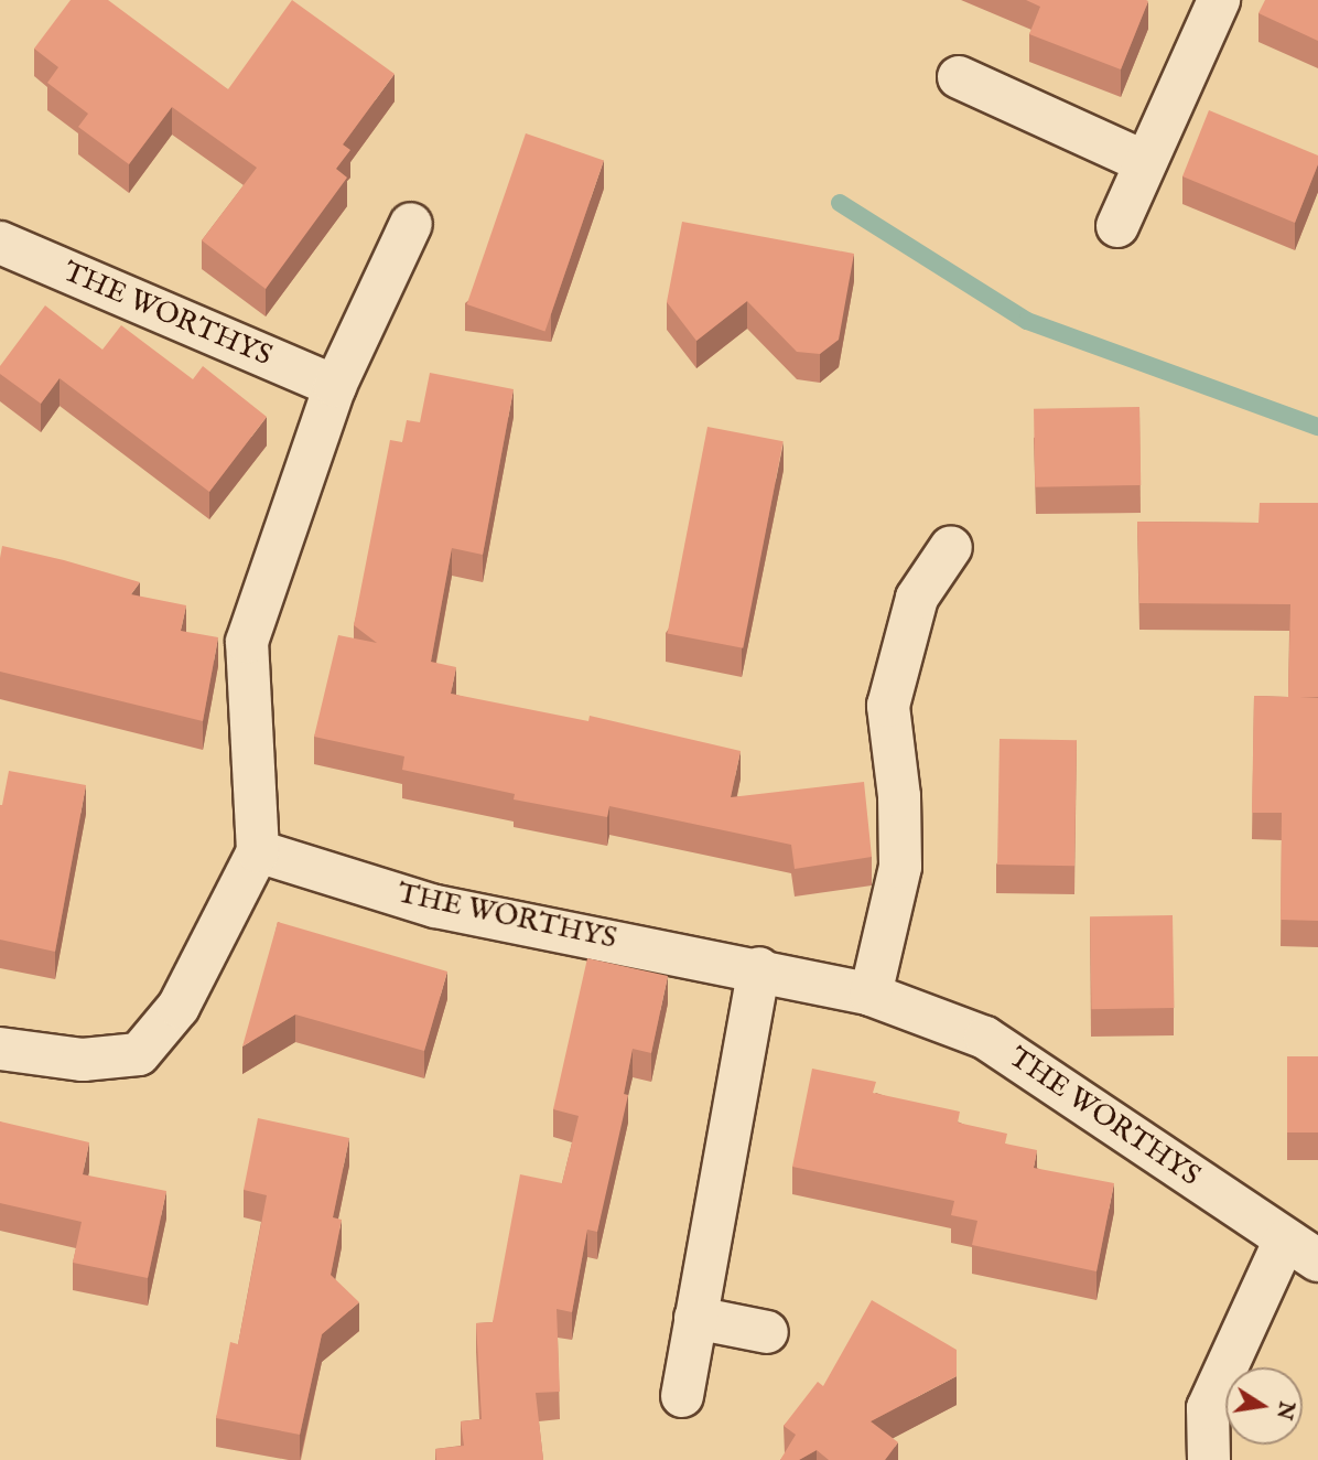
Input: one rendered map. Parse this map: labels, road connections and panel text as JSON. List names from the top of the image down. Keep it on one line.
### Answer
{"streets":{"street":["THE WORTHYS"]},"north":"right"}
